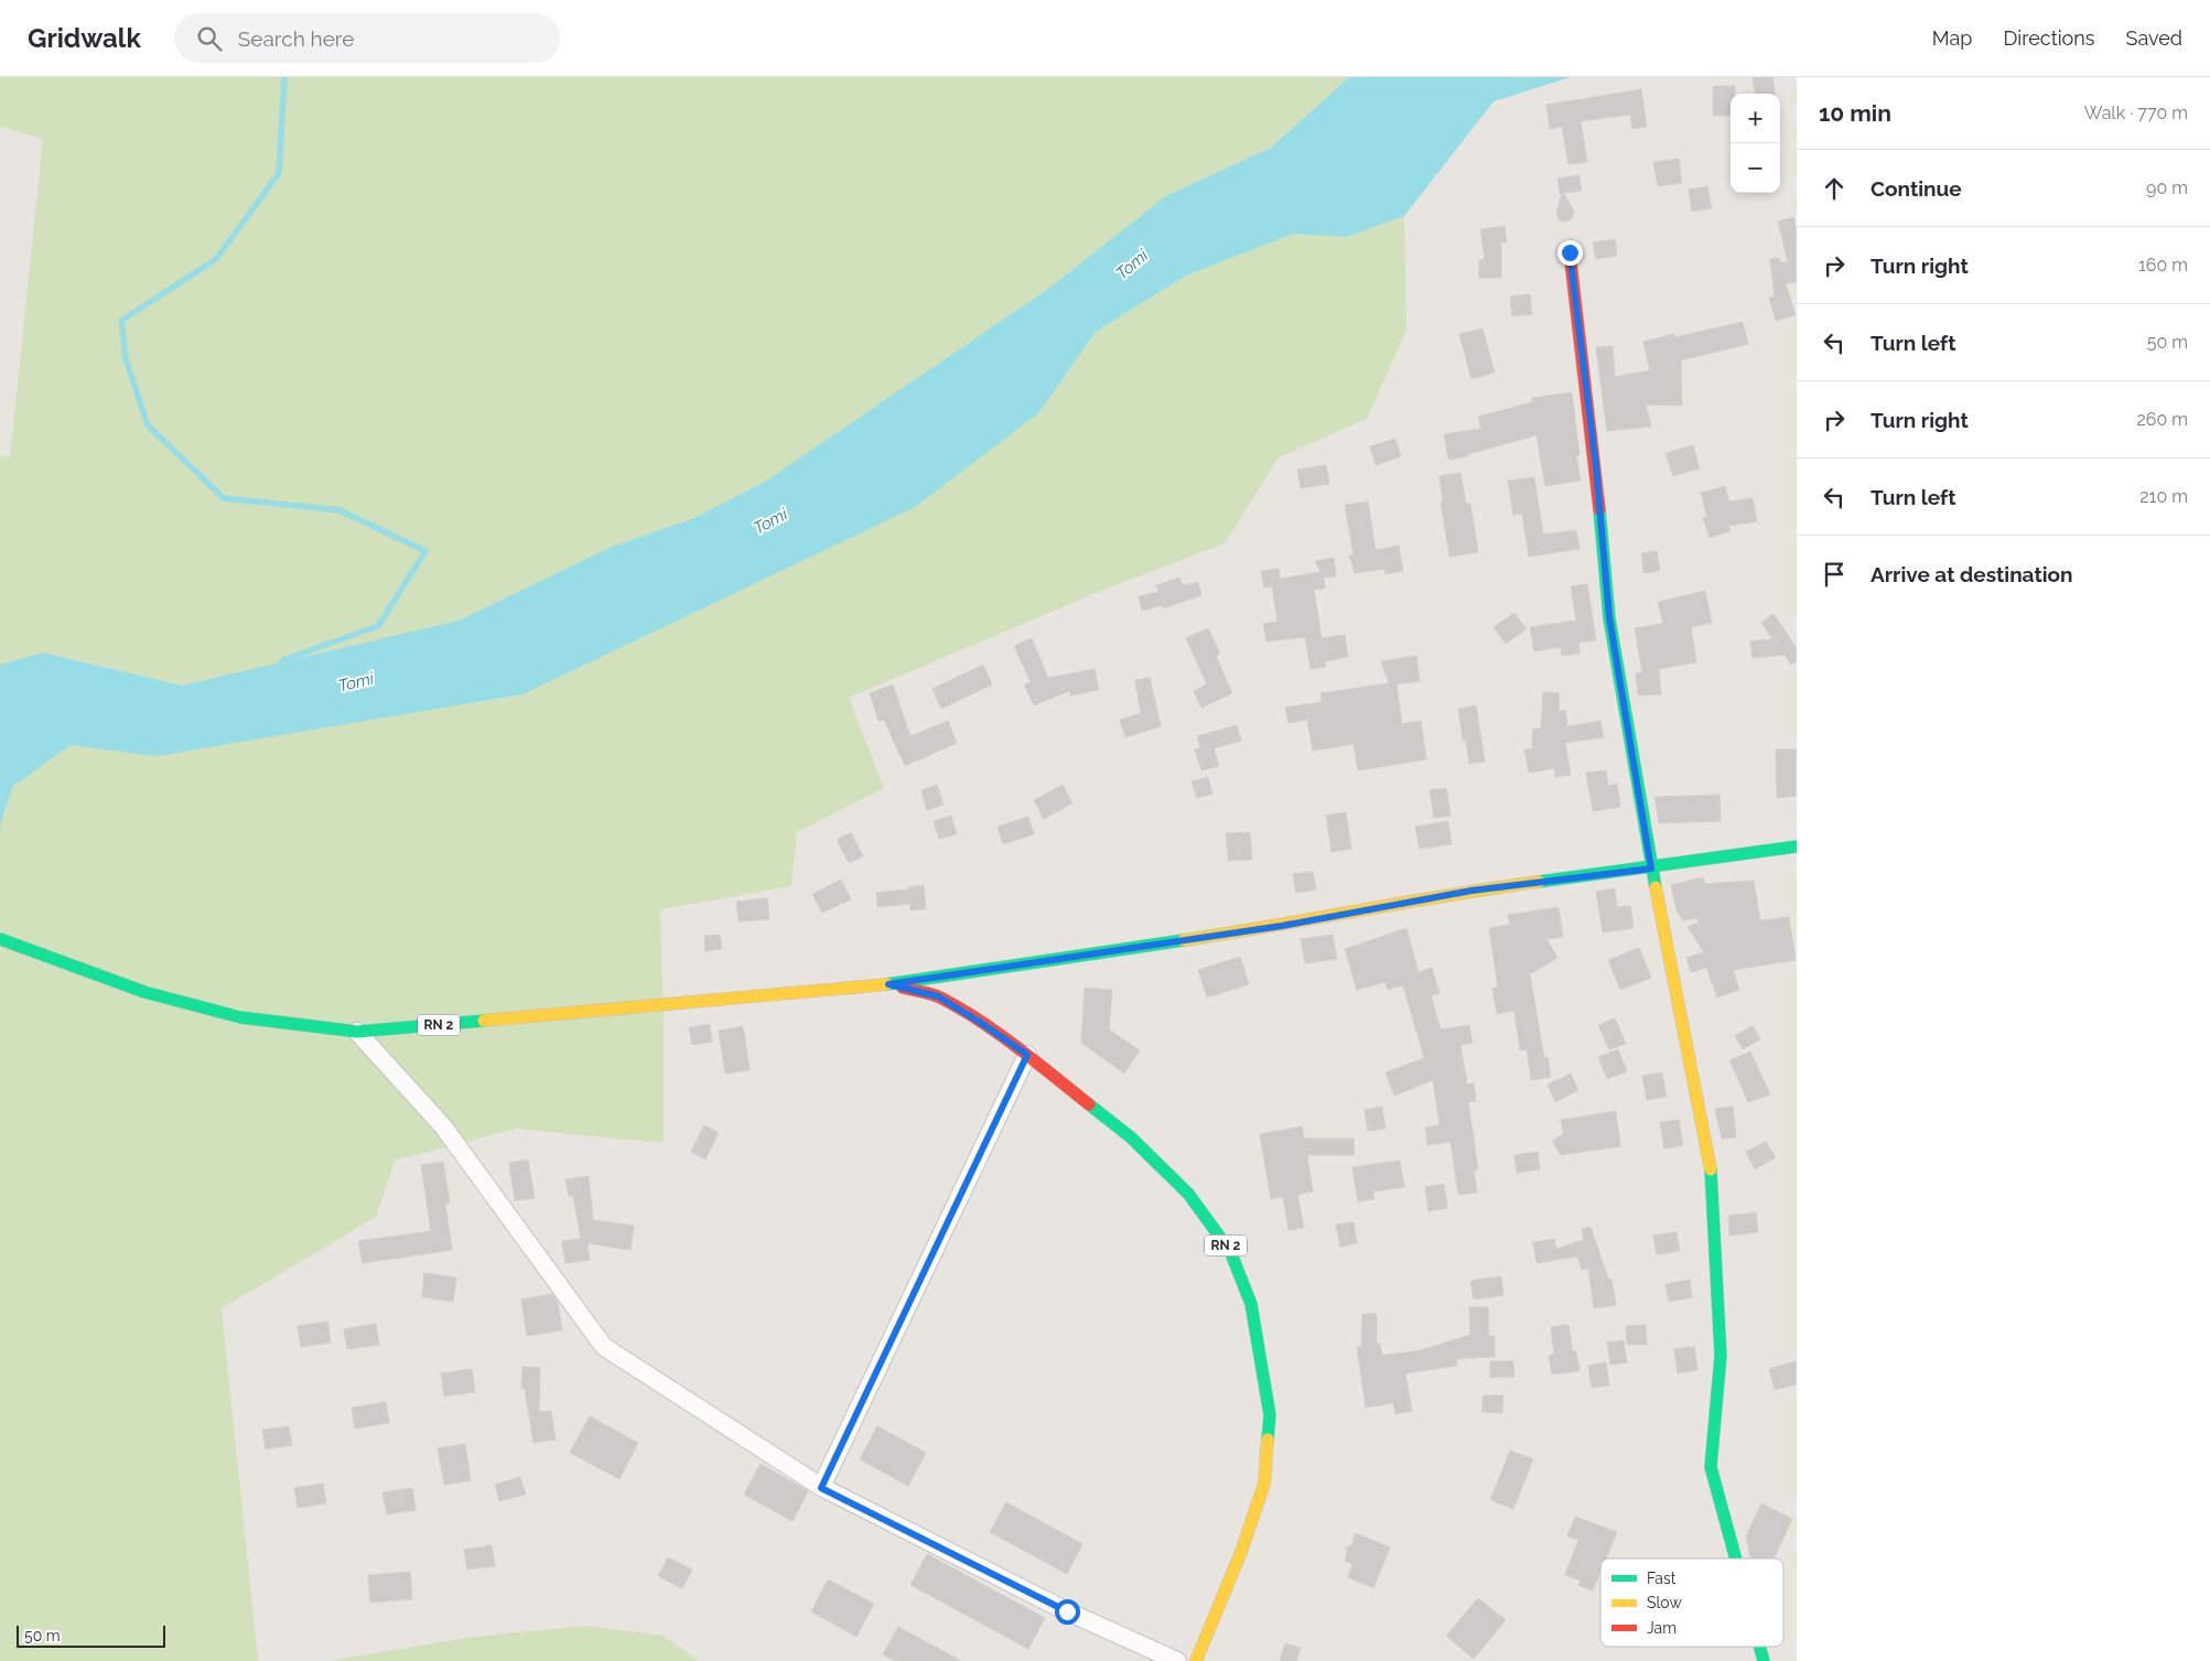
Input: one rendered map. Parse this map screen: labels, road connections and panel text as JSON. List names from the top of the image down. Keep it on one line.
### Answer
{"streets":{"main road":["RN 2"]},"water":["Tomi"],"legend":["Fast","Slow","Jam"],"scale_bar":"50 m","page":{"header":"Gridwalk","search":"Search here","nav":["Map","Directions","Saved"],"heading":["10 min","Walk · 770 m"],"map_buttons":["+","−"],"list":[["Continue","90 m"],["Turn right","160 m"],["Turn left","50 m"],["Turn right","260 m"],["Turn left","210 m"],"Arrive at destination"],"scale":"50 m"}}
